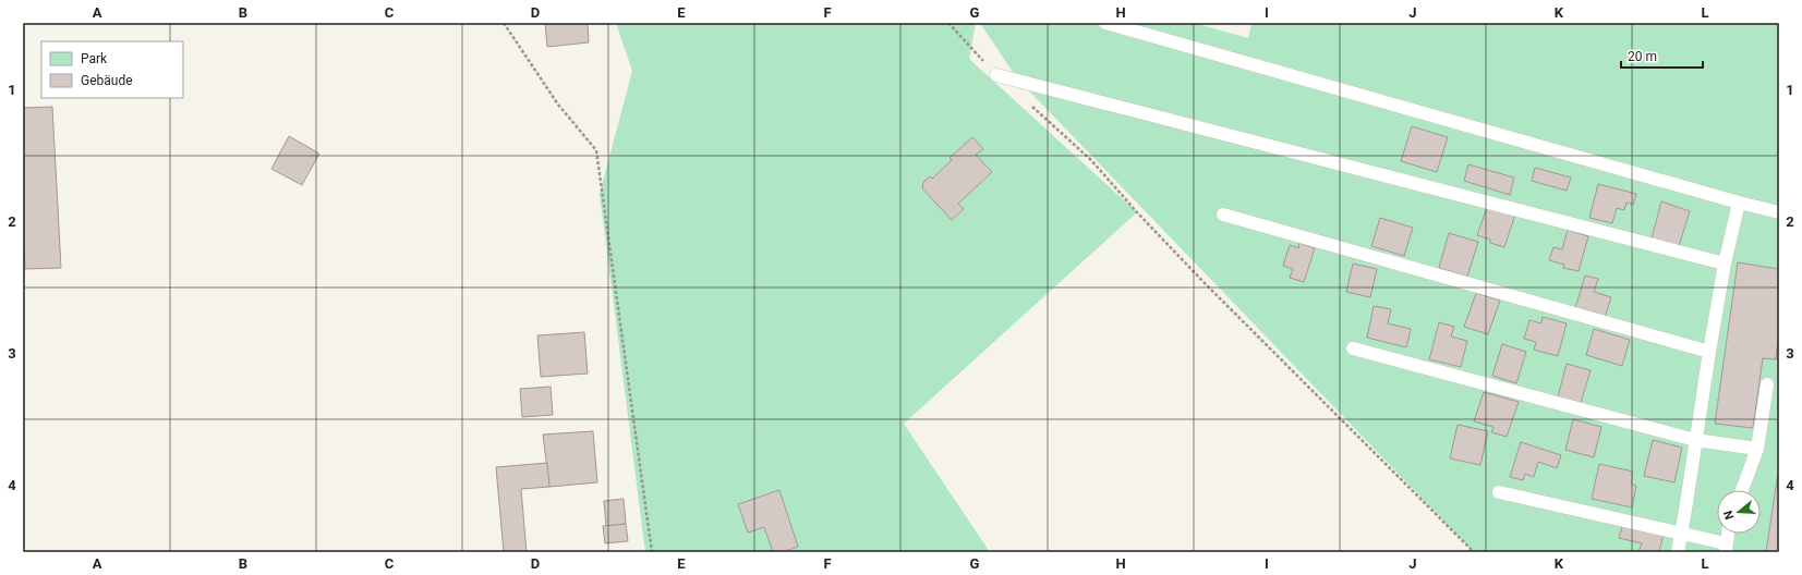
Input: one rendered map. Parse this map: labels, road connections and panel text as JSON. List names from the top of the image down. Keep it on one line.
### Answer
{"legend":["Park","Gebäude"],"scale_bar":"20 m","north":"left","grid":{"columns":["A","B","C","D","E","F","G","H","I","J","K","L"],"rows":["1","2","3","4"]}}
